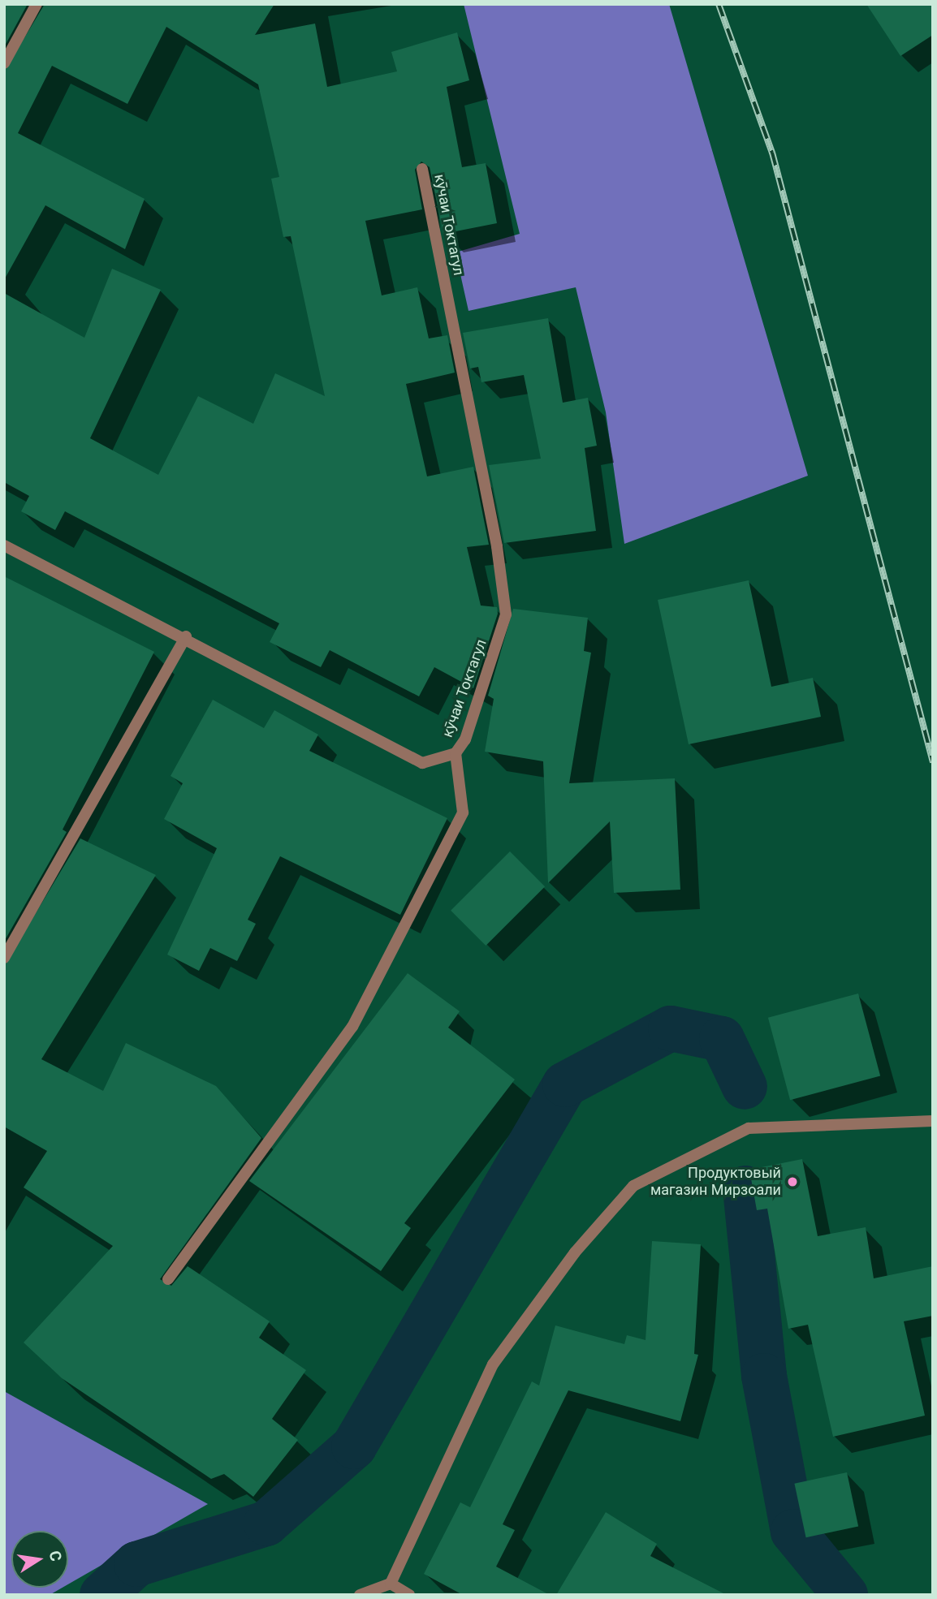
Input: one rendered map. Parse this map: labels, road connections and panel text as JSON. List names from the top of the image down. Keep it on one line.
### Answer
{"streets":{"street":["кӯчаи Токтагул"]},"places":["Продуктовый магазин Мирзоали"],"north":"right"}
